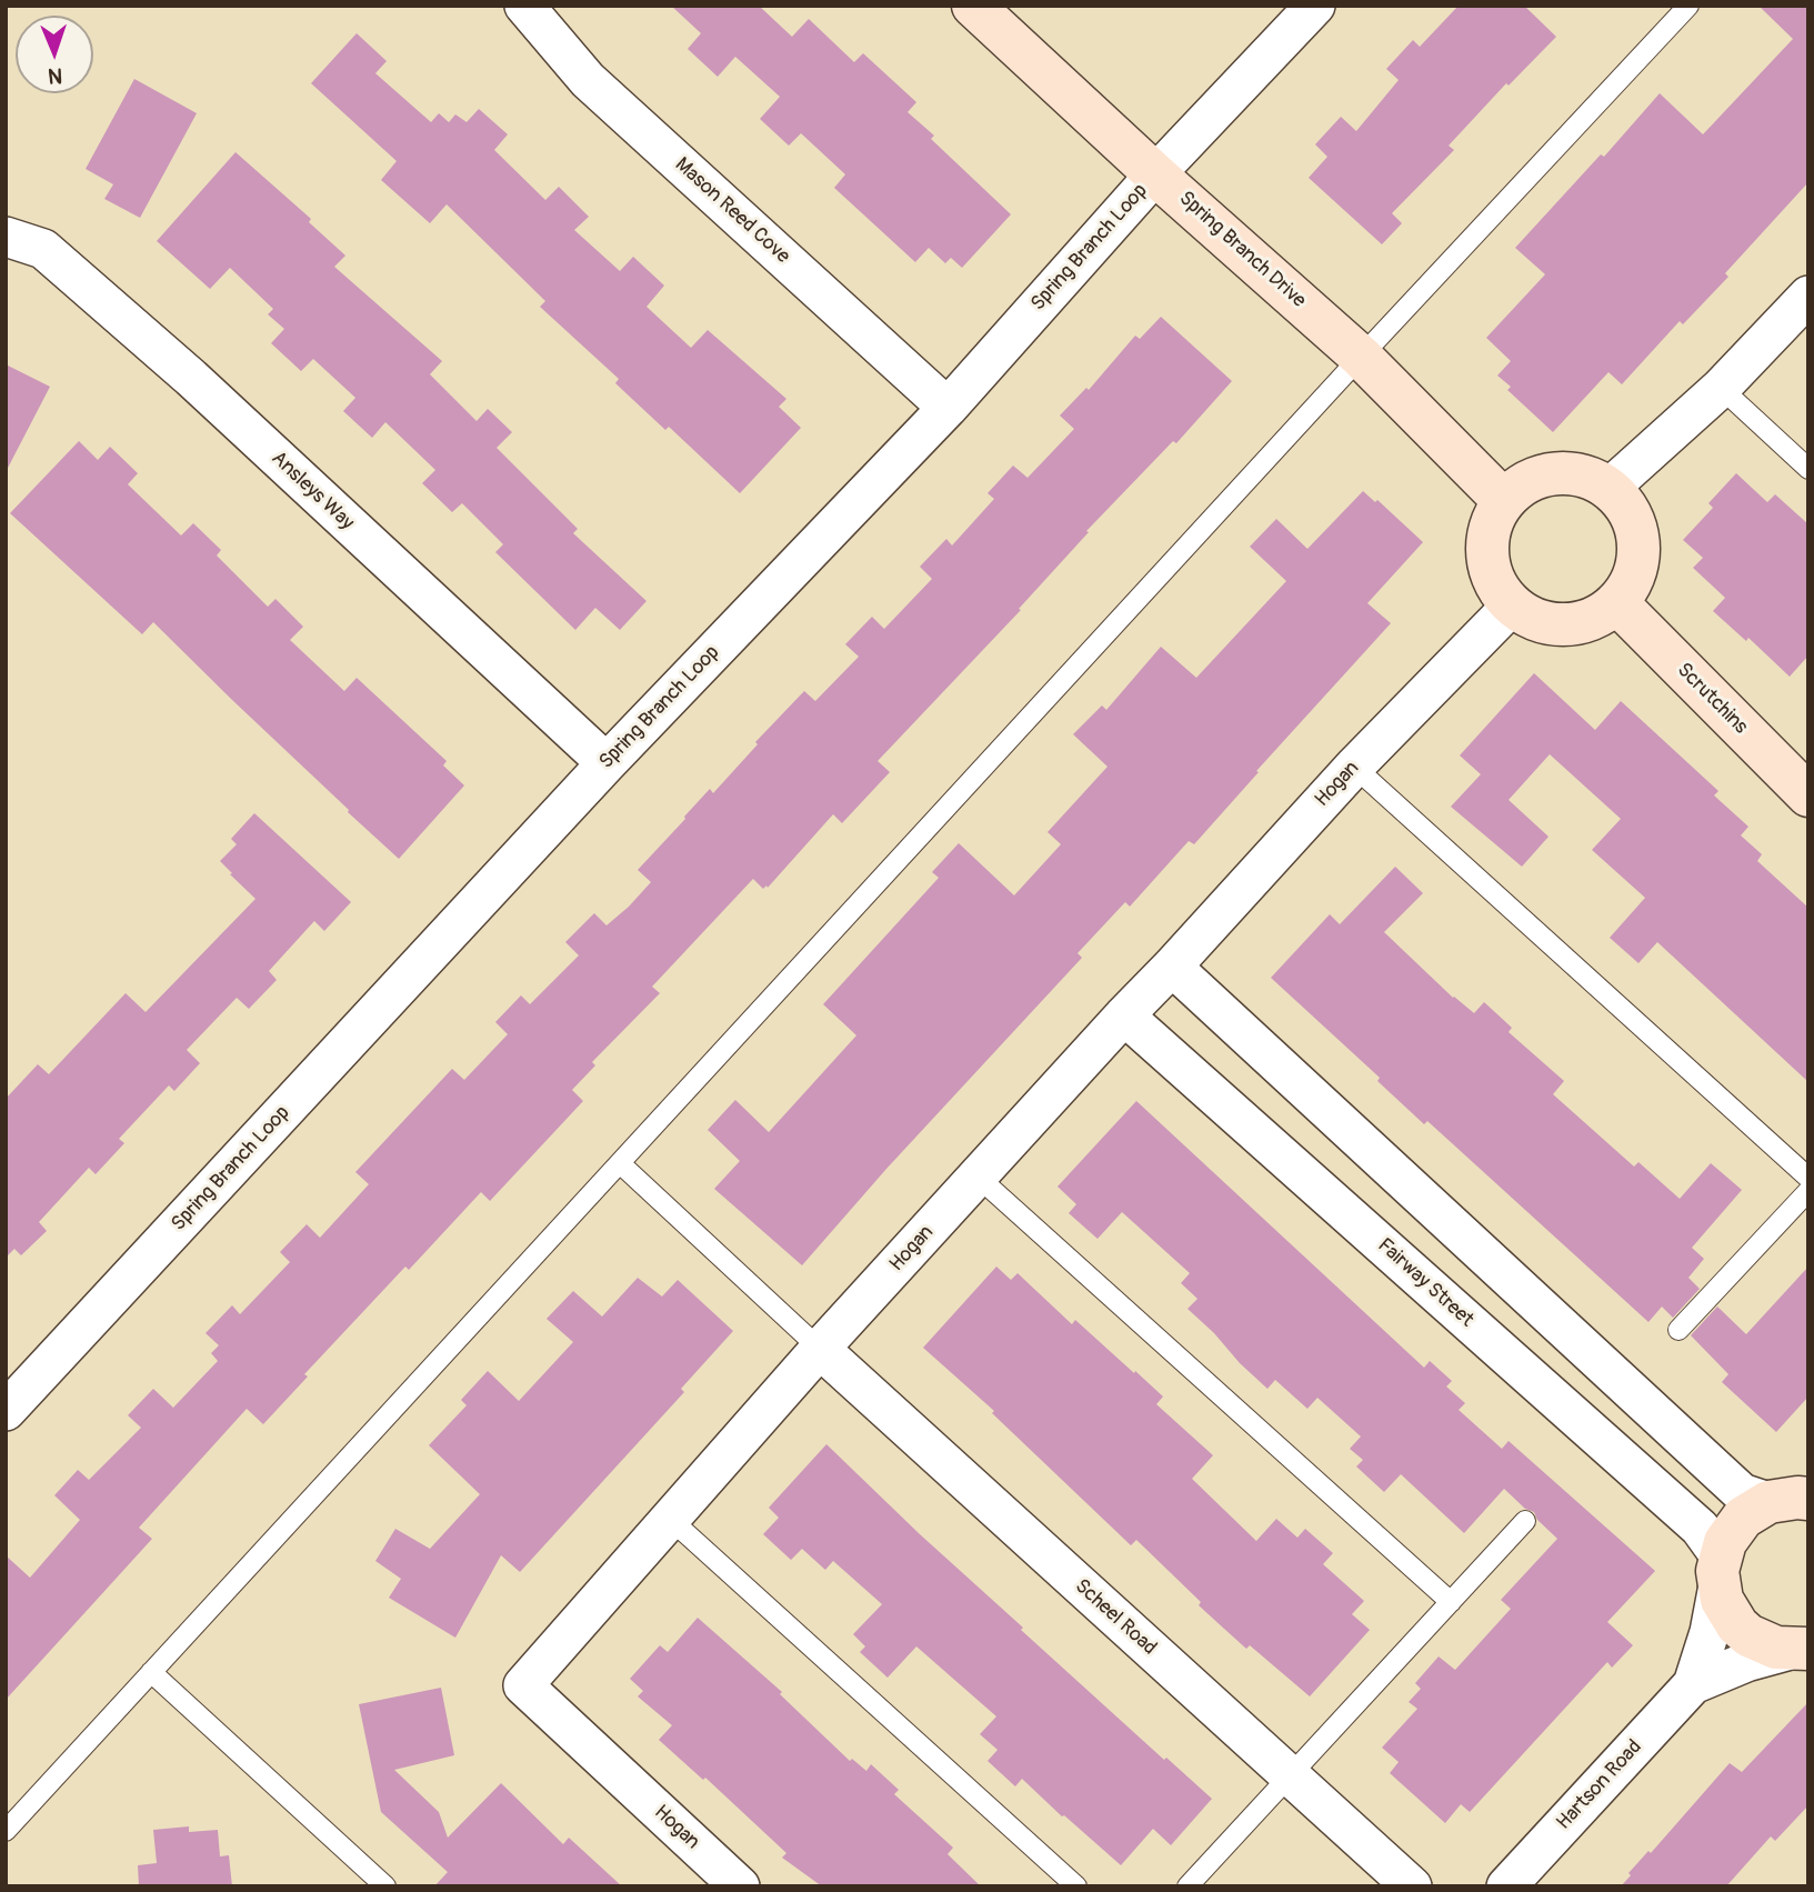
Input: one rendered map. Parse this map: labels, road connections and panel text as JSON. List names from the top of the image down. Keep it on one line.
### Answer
{"streets":{"street":["Mason Reed Cove","Spring Branch Loop","Spring Branch Drive","Ansleys Way","Scrutchins","Hogan","Fairway Street","Scheel Road","Hartson Road"]},"crossings":[["Mason Reed Cove","Spring Branch Loop"],["Spring Branch Loop","Spring Branch Drive"],["Spring Branch Loop","Ansleys Way"],["Spring Branch Drive","Scrutchins"],["Spring Branch Drive","Hogan"],["Scrutchins","Hogan"],["Hogan","Fairway Street"],["Hogan","Scheel Road"],["Fairway Street","Hartson Road"]],"north":"bottom"}
